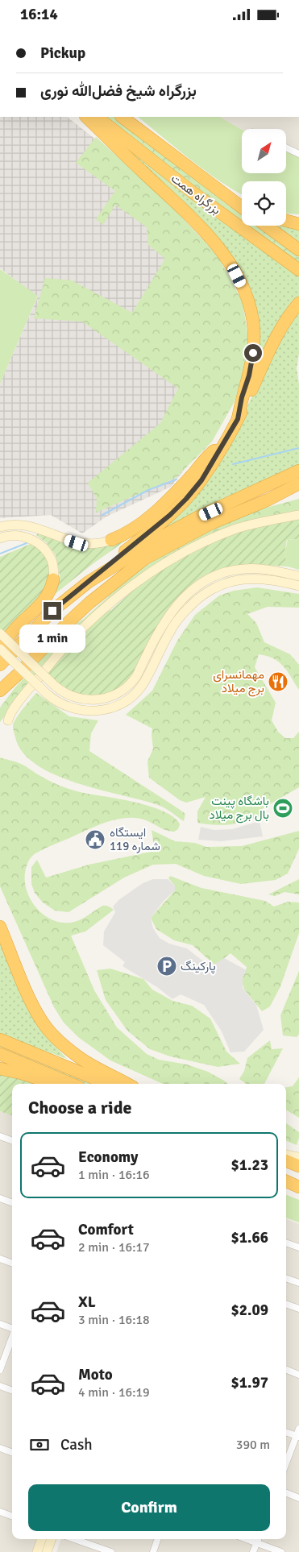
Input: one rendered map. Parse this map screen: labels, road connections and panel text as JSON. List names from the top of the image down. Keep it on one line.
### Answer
{"streets":{"highway":["بزرگراه همت"]},"places":{"restaurant":["مهمانسرای برج میلاد"],"sports":["باشگاه پینت بال برج میلاد"],"public building":["ایستگاه شماره 119"],"parking":["پارکینگ"]},"north":"top right","page":{"status":"16:14","banner":["Pickup","بزرگراه شیخ فضل‌الله نوری"],"bubble":"1 min","heading":"Choose a ride","list":[{"name":"Economy","note":"1 min · 16:16","value":"$1.23"},{"name":"Comfort","note":"2 min · 16:17","value":"$1.66"},{"name":"XL","note":"3 min · 16:18","value":"$2.09"},{"name":"Moto","note":"4 min · 16:19","value":"$1.97"}],"pay":["Cash","390 m"],"buttons":"Confirm"}}
